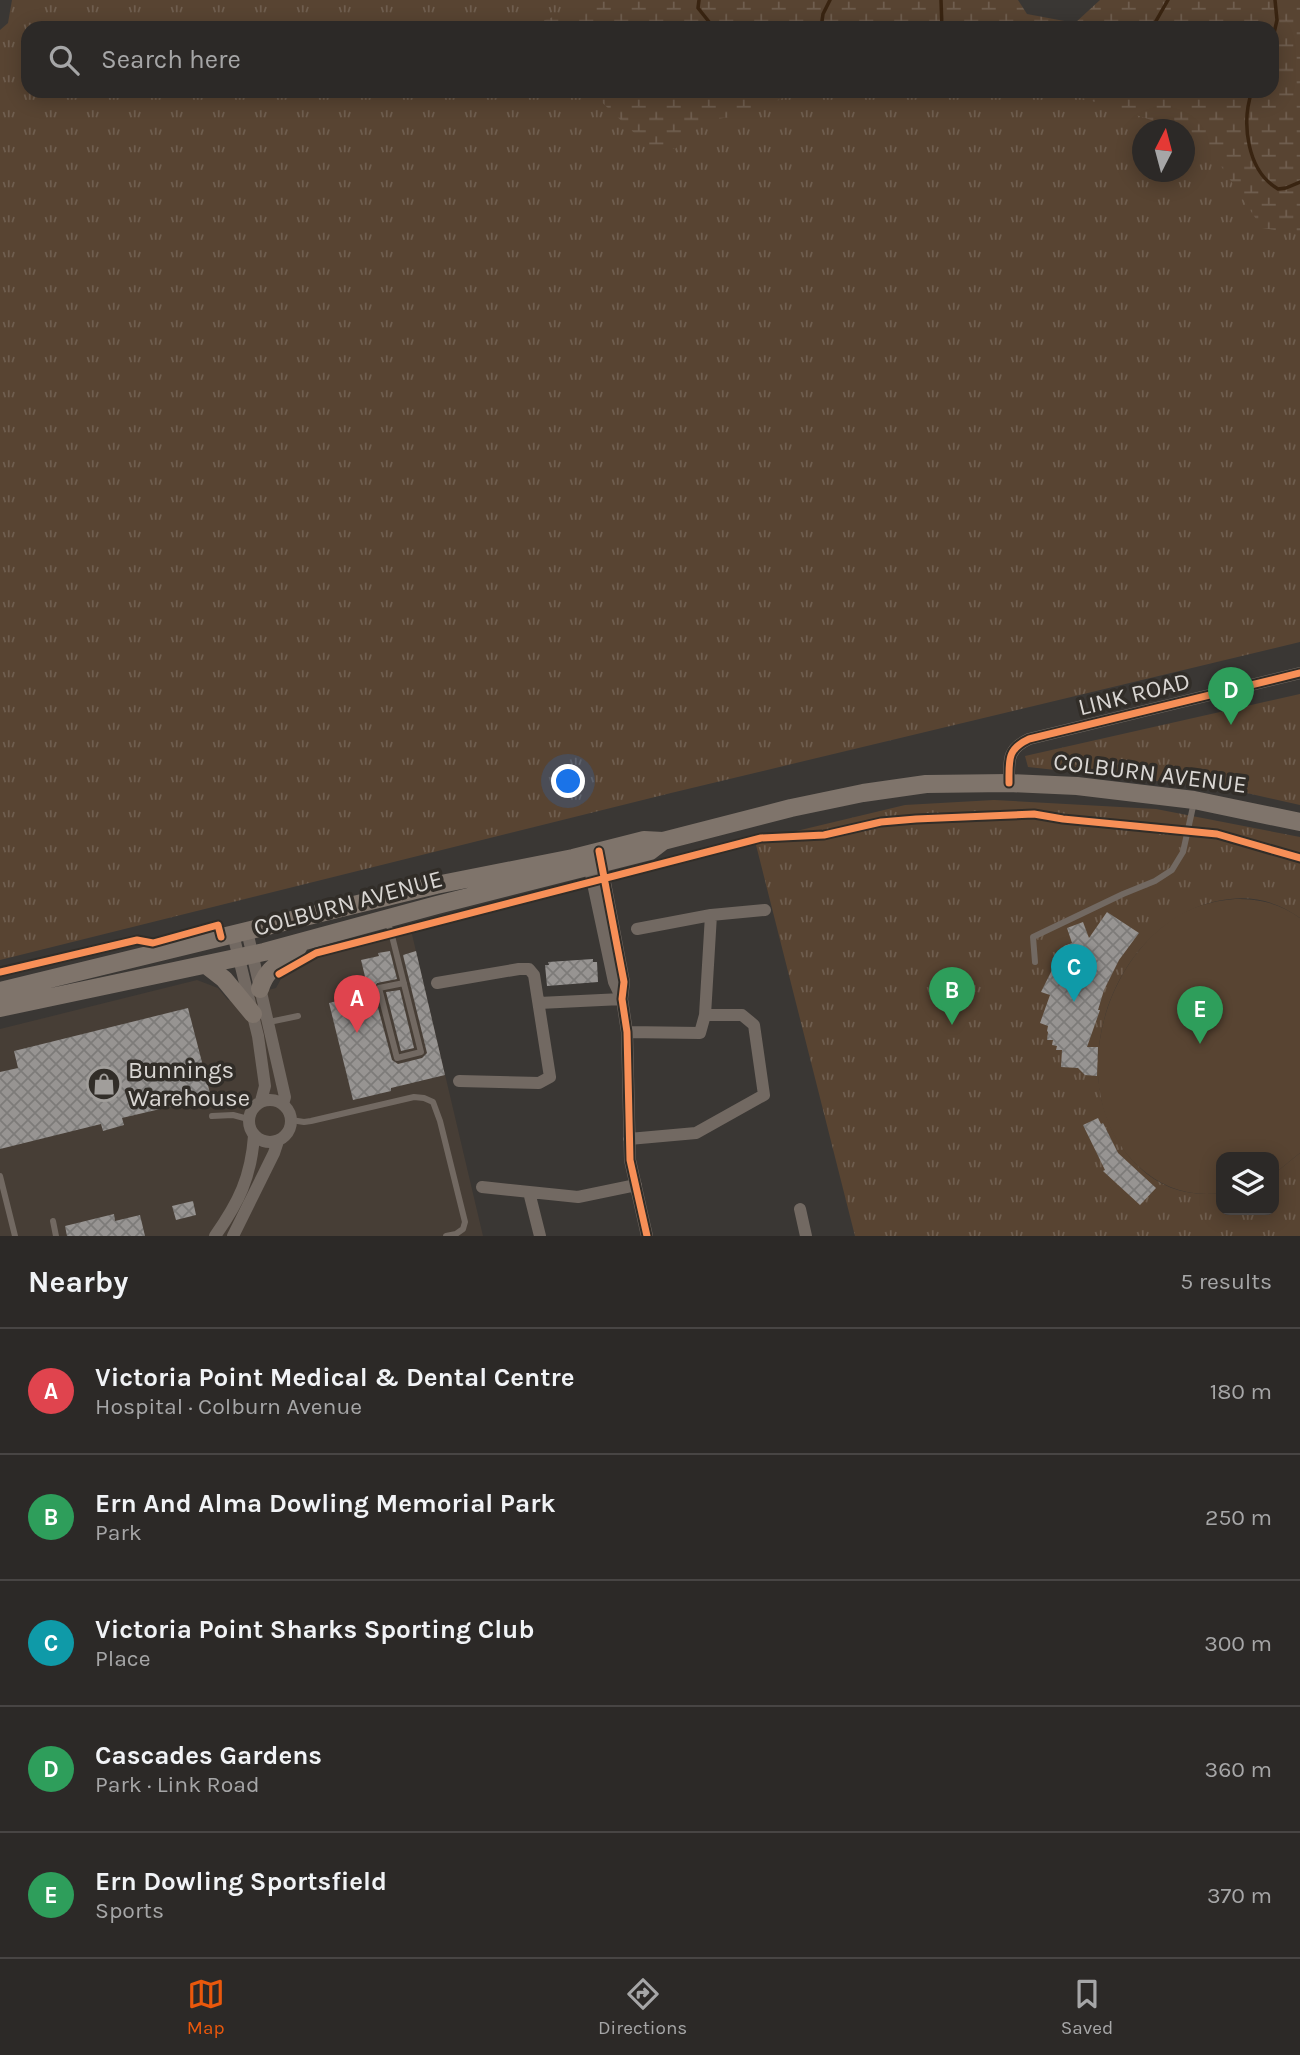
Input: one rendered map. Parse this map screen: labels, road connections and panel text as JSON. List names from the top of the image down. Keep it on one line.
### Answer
{"streets":{"main road":["COLBURN AVENUE"],"street":["LINK ROAD"]},"crossings":[["LINK ROAD","COLBURN AVENUE"]],"places":{"shop":["Bunnings Warehouse"]},"north":"top","page":{"search":"Search here","pins":["D","C","B","A","E"],"heading":["Nearby","5 results"],"list":[{"mark":"A","name":"Victoria Point Medical & Dental Centre","note":"Hospital · Colburn Avenue","value":"180 m"},{"mark":"B","name":"Ern And Alma Dowling Memorial Park","note":"Park","value":"250 m"},{"mark":"C","name":"Victoria Point Sharks Sporting Club","note":"Place","value":"300 m"},{"mark":"D","name":"Cascades Gardens","note":"Park · Link Road","value":"360 m"},{"mark":"E","name":"Ern Dowling Sportsfield","note":"Sports","value":"370 m"}],"nav":["Map","Directions","Saved"]}}
